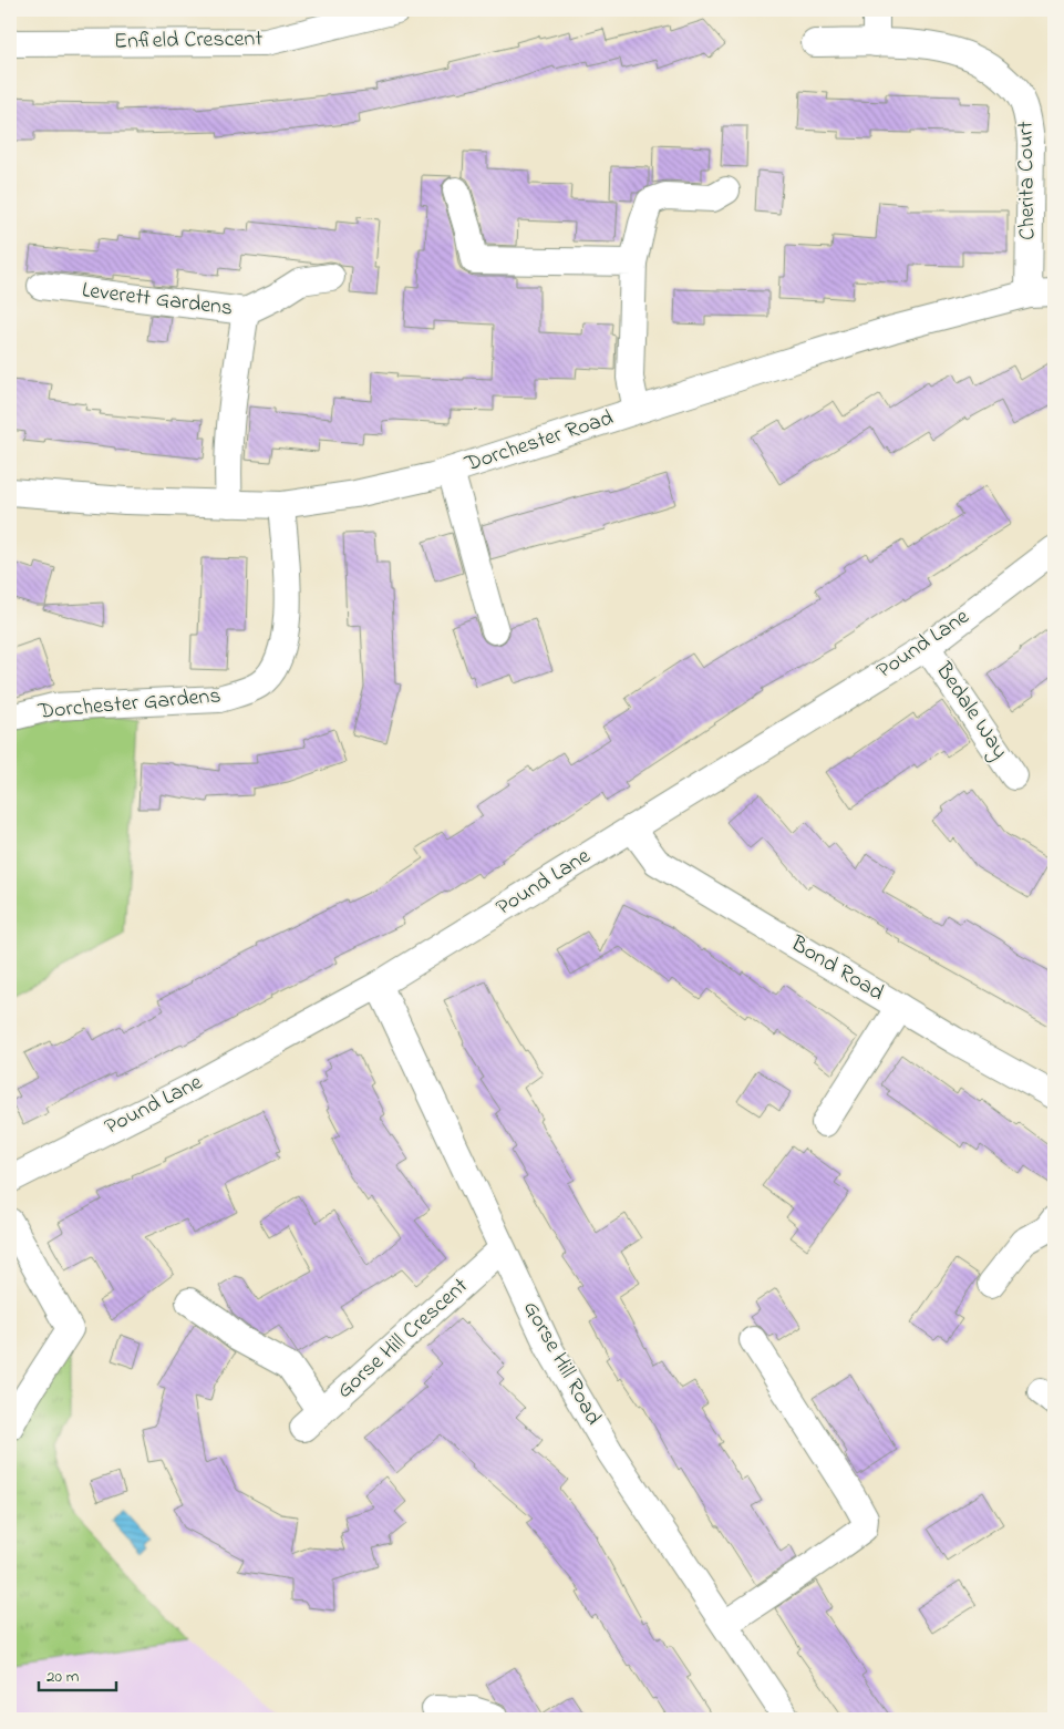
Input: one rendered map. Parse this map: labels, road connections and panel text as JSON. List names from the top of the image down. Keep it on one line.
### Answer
{"streets":{"street":["Enfield Crescent","Cherita Court","Leverett Gardens","Dorchester Road","Pound Lane","Dorchester Gardens","Bedale Way","Bond Road","Gorse Hill Crescent","Gorse Hill Road"]},"crossings":[["Cherita Court","Dorchester Road"],["Leverett Gardens","Dorchester Road"],["Dorchester Road","Dorchester Gardens"],["Pound Lane","Bedale Way"],["Pound Lane","Bond Road"],["Pound Lane","Gorse Hill Road"],["Gorse Hill Crescent","Gorse Hill Road"]],"scale_bar":"20 m"}
